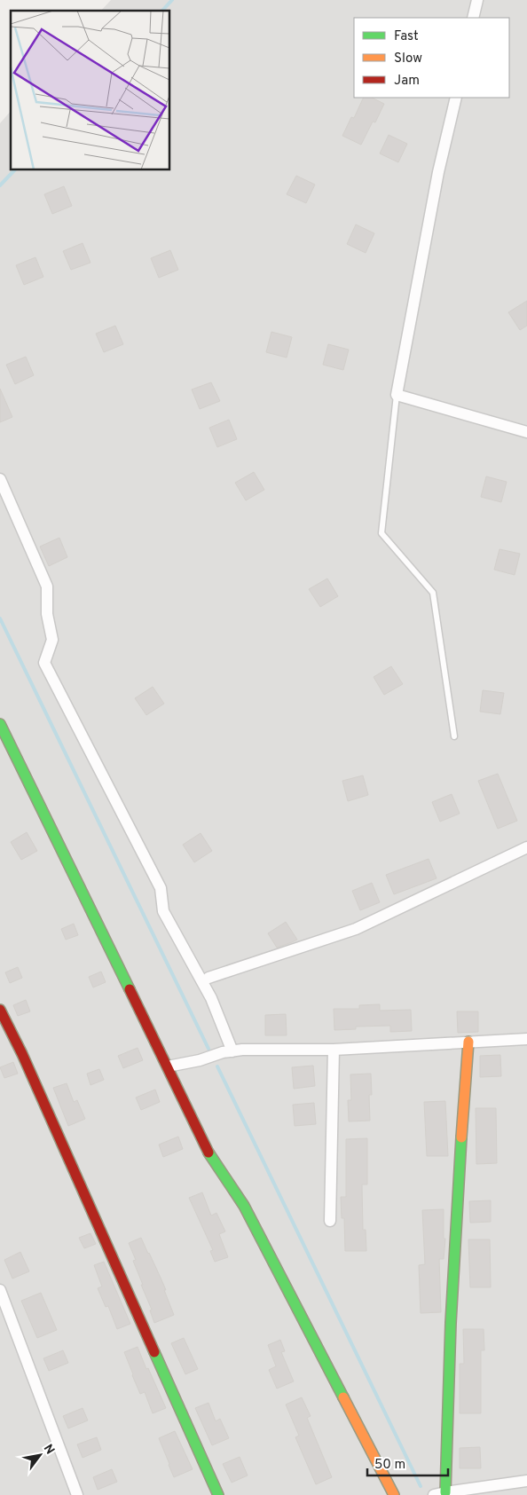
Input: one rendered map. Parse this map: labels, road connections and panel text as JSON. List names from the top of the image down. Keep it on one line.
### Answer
{"legend":["Fast","Slow","Jam"],"scale_bar":"50 m","north":"top right"}
